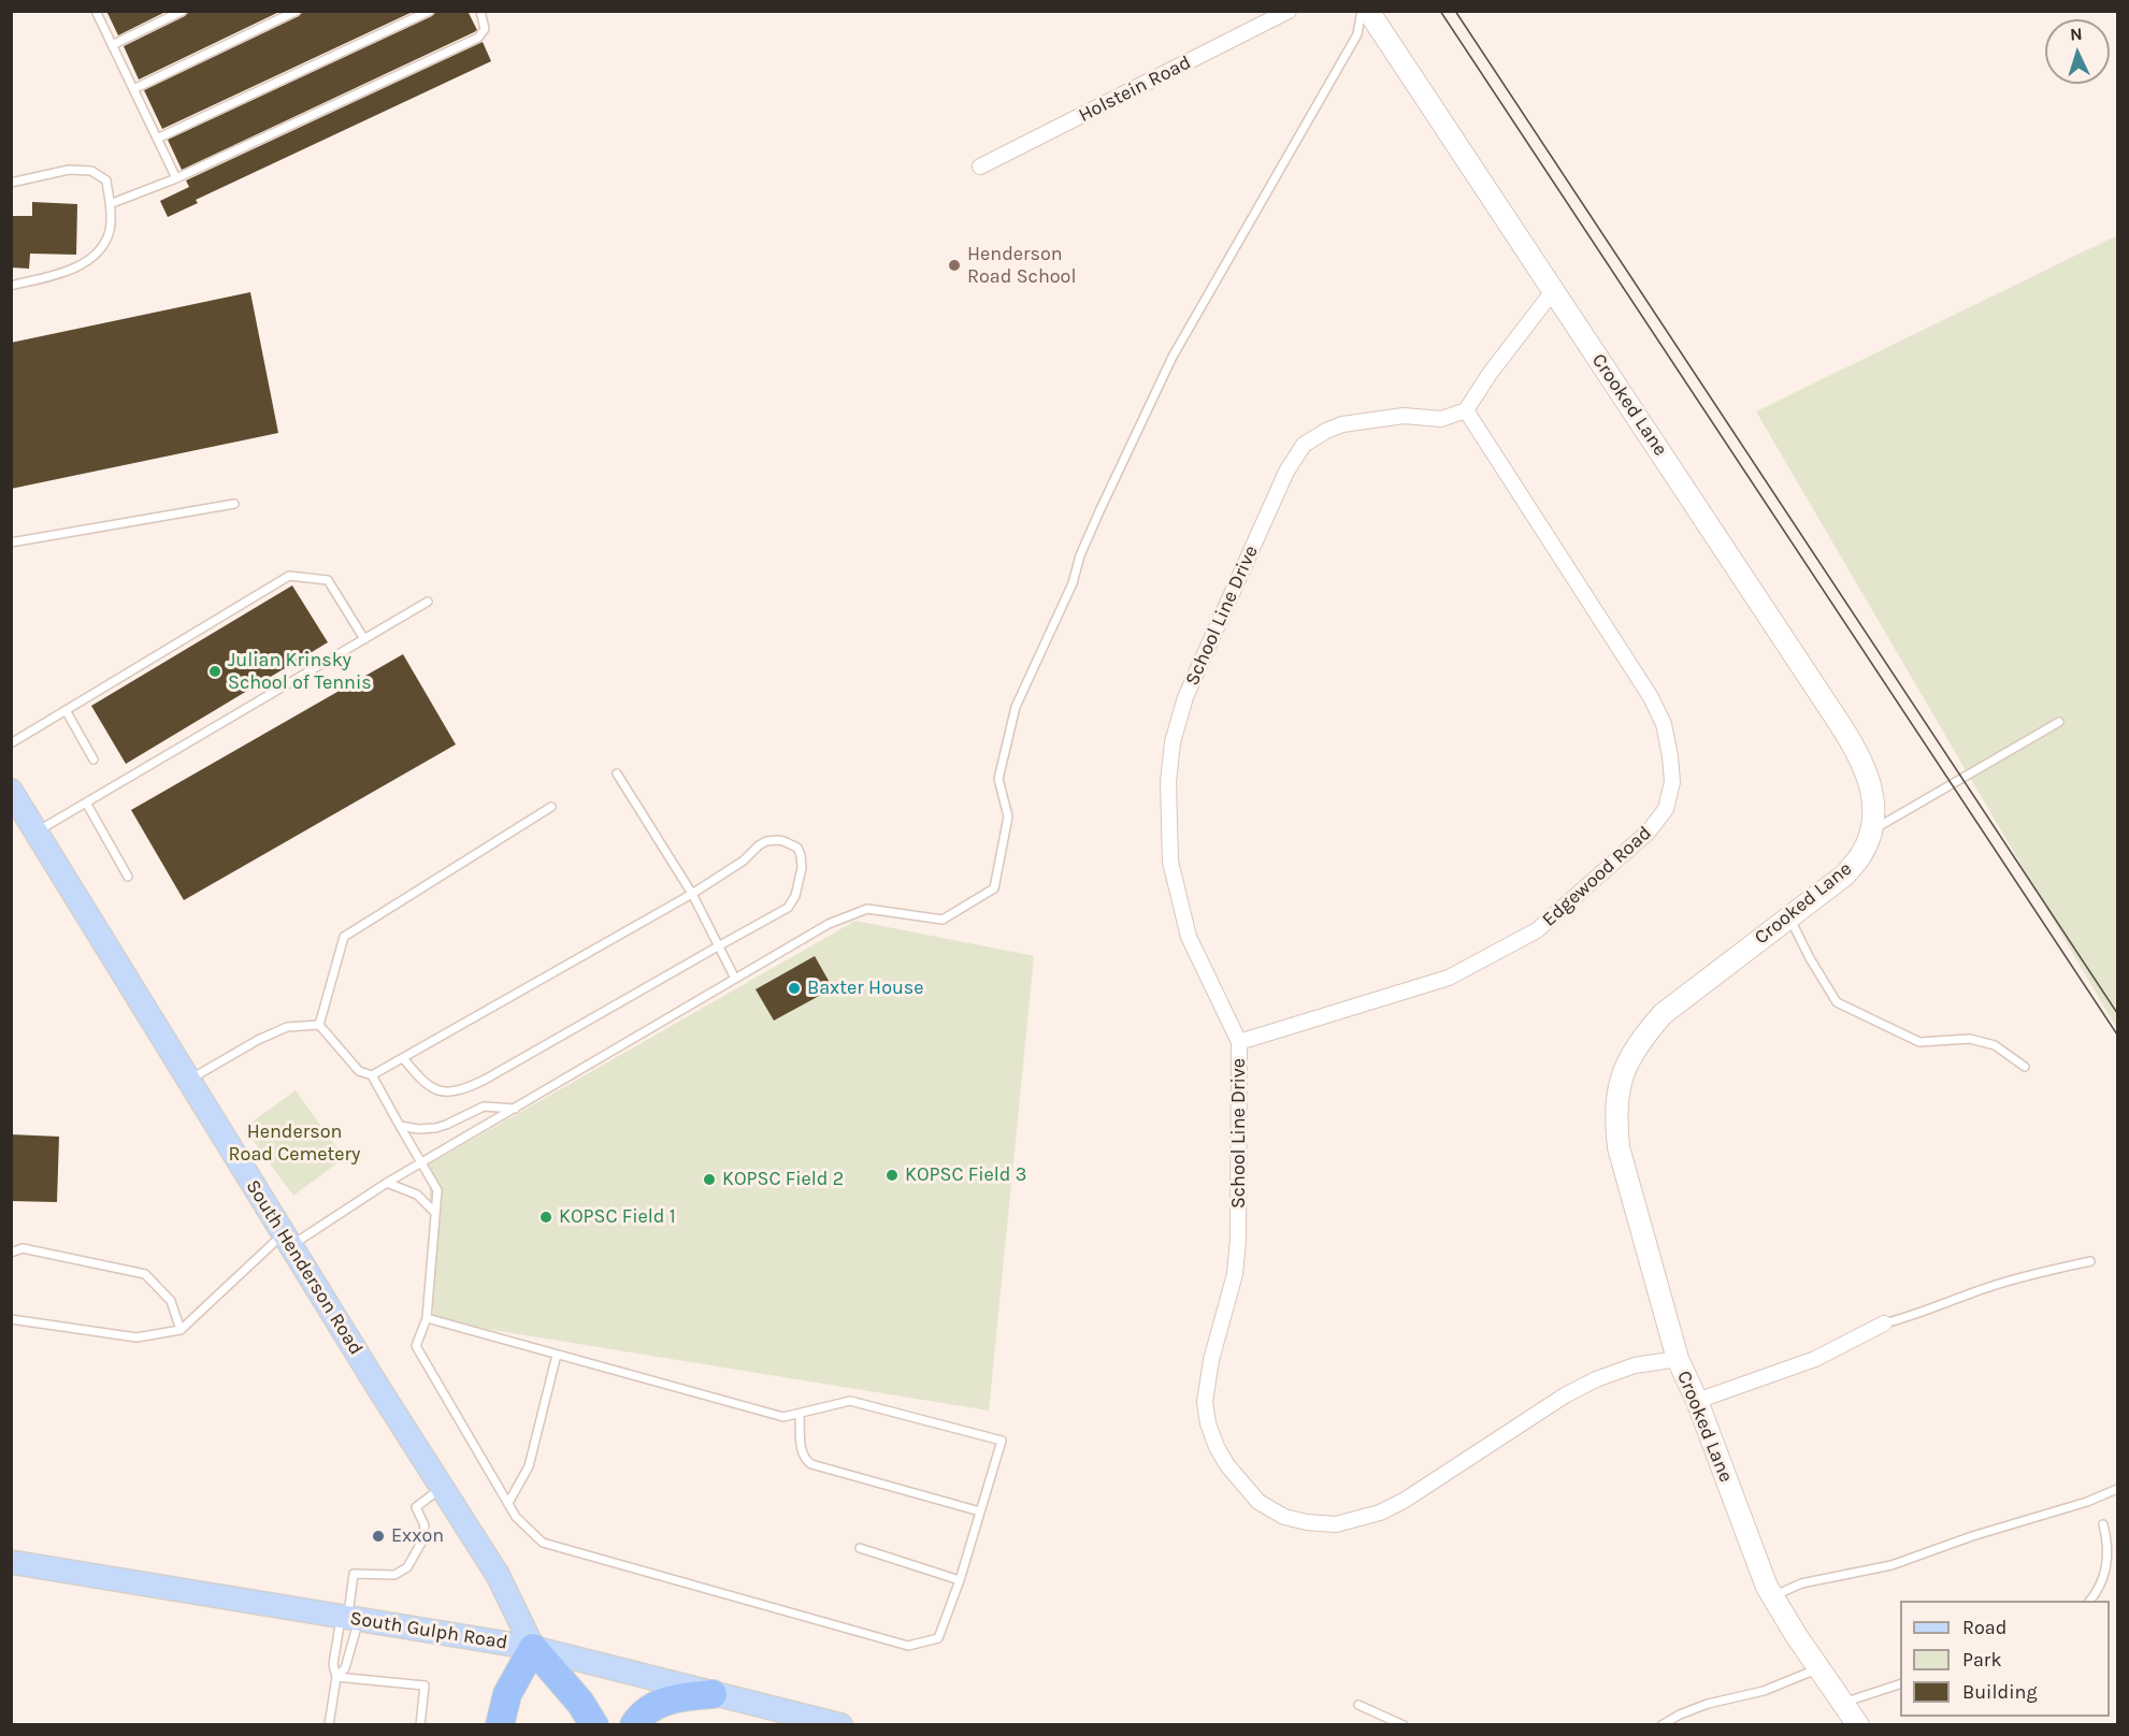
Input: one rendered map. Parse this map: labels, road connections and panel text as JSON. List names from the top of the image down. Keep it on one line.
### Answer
{"streets":{"main road":["South Henderson Road","South Gulph Road"],"street":["Holstein Road","Crooked Lane","School Line Drive","Edgewood Road"]},"crossings":[["Crooked Lane","School Line Drive"],["School Line Drive","Edgewood Road"],["South Henderson Road","South Gulph Road"]],"parks":["Henderson Road Cemetery"],"places":["Henderson Road School","Julian Krinsky School of Tennis","Baxter House","KOPSC Field 3","KOPSC Field 2","KOPSC Field 1","Exxon"],"legend":["Road","Park","Building"],"north":"top"}
